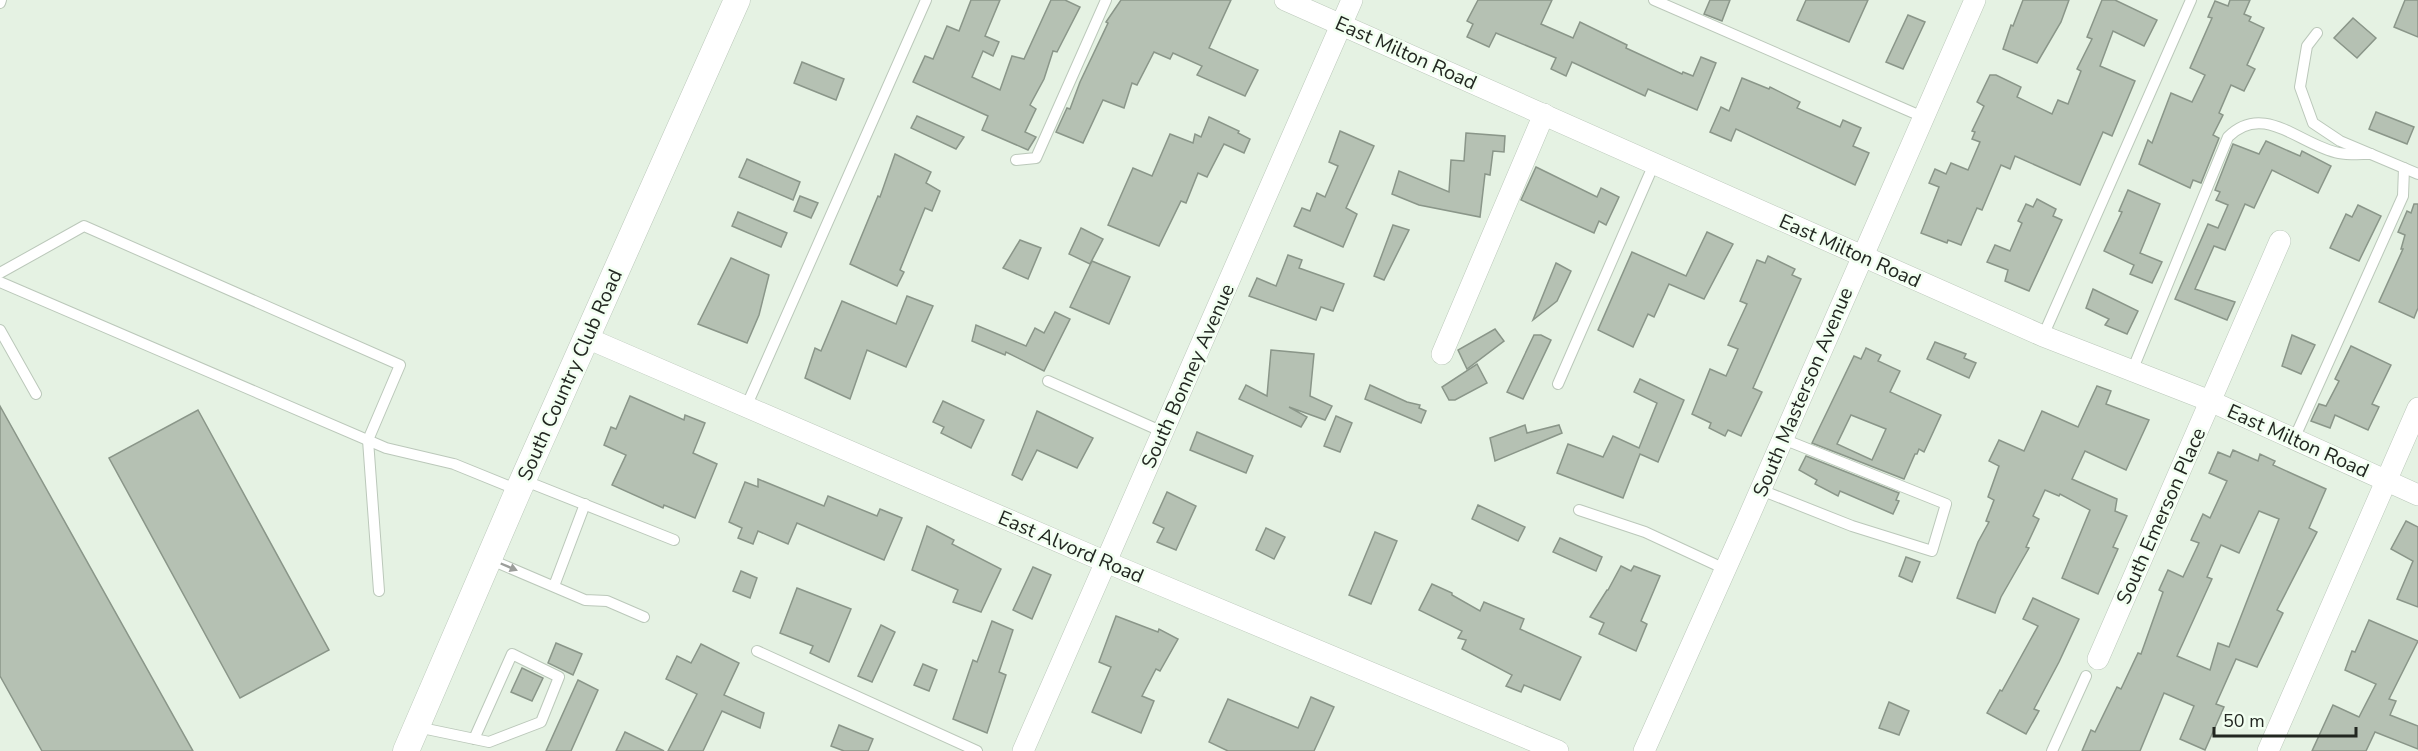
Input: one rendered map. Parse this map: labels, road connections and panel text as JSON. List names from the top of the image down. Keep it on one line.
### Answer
{"streets":{"street":["East Milton Road","South Country Club Road","South Bonney Avenue","South Masterson Avenue","South Emerson Place","East Alvord Road"]},"crossings":[["East Milton Road","South Bonney Avenue"],["East Milton Road","South Masterson Avenue"],["East Milton Road","South Emerson Place"],["South Country Club Road","East Alvord Road"],["South Bonney Avenue","East Alvord Road"]],"scale_bar":"50 m"}
